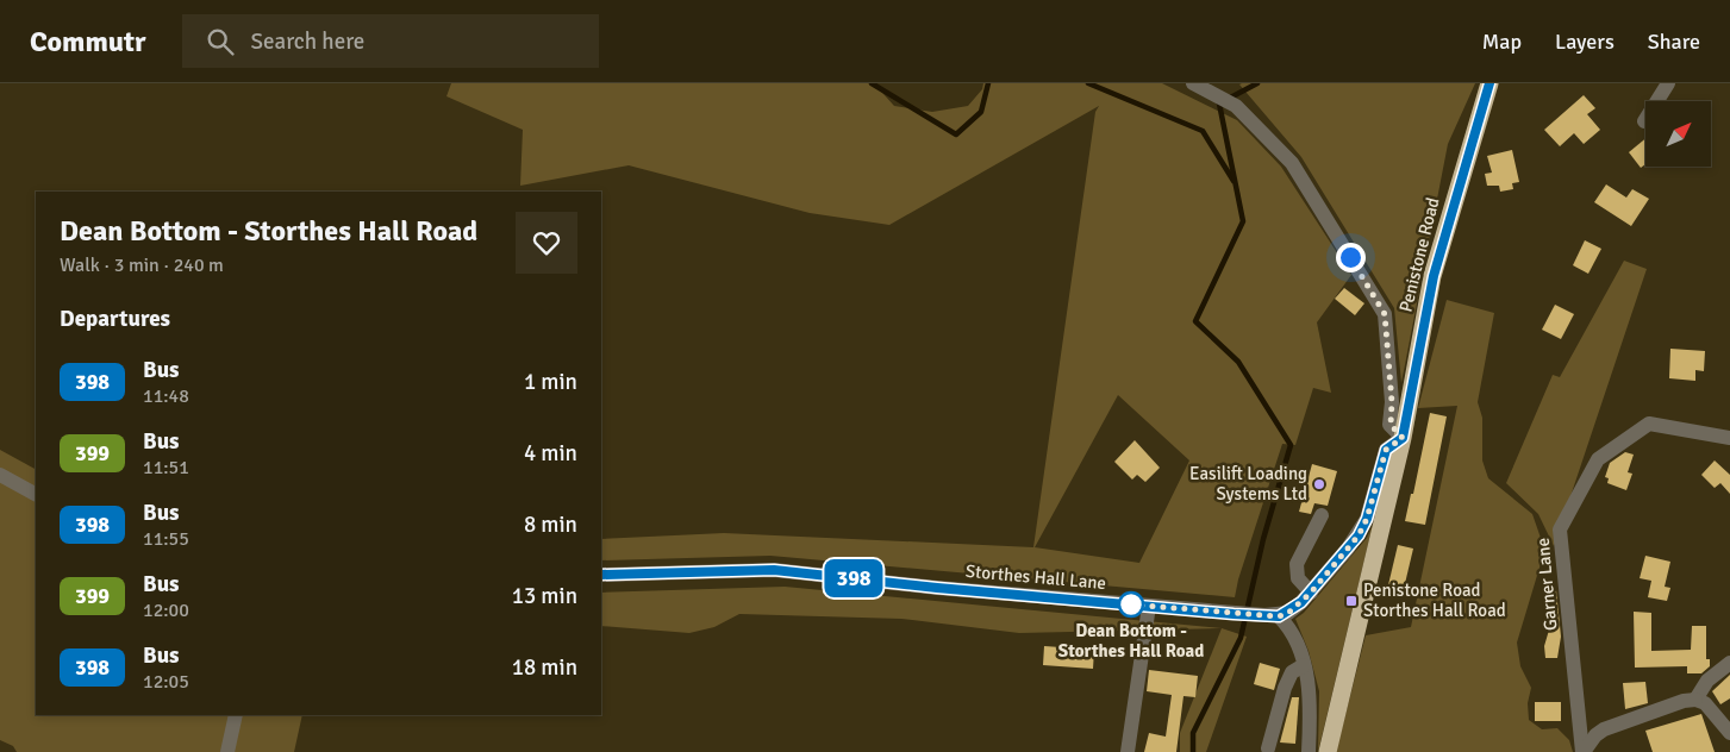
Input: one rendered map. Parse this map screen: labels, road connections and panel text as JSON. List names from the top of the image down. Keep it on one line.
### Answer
{"streets":{"highway":["Penistone Road"],"street":["Storthes Hall Lane","Garner Lane"]},"places":{"other":["Easilift Loading Systems Ltd","Dean Bottom - Storthes Hall Road"],"transit":["Penistone Road Storthes Hall Road"]},"lines":["bus line 398"],"north":"top right","page":{"header":"Commutr","search":"Search here","nav":["Map","Layers","Share"],"on_map":"398","heading":[["Dean Bottom - Storthes Hall Road","Walk · 3 min · 240 m"],"Departures"],"list":[{"mark":"398","name":"Bus","note":"11:48","value":"1 min"},{"mark":"399","name":"Bus","note":"11:51","value":"4 min"},{"mark":"398","name":"Bus","note":"11:55","value":"8 min"},{"mark":"399","name":"Bus","note":"12:00","value":"13 min"},{"mark":"398","name":"Bus","note":"12:05","value":"18 min"}]}}
